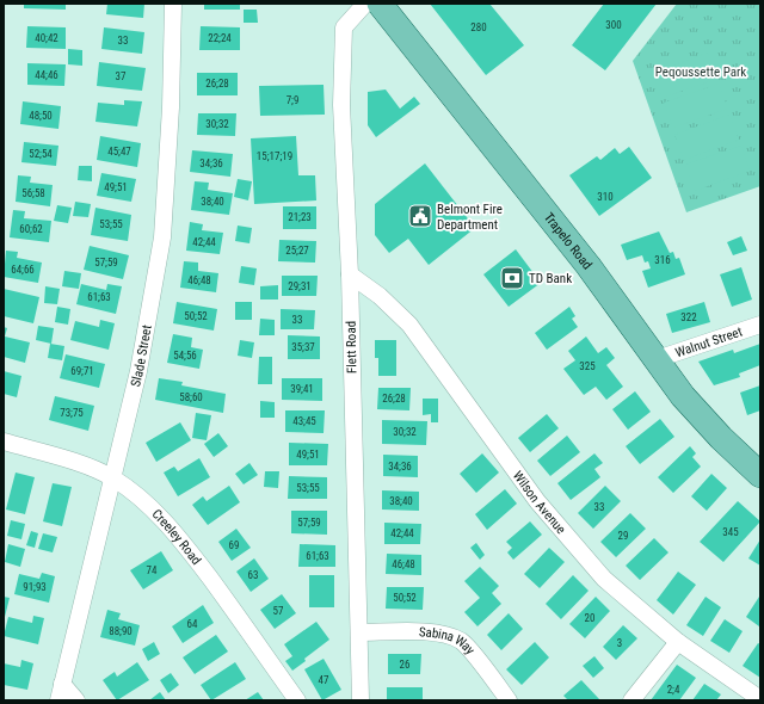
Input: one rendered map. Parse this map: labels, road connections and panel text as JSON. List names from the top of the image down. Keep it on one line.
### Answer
{"streets":{"main road":["Trapelo Road"],"street":["Walnut Street","Flett Road","Slade Street","Wilson Avenue","Creeley Road","Sabina Way"]},"crossings":[["Trapelo Road","Walnut Street"],["Flett Road","Wilson Avenue"],["Flett Road","Sabina Way"],["Slade Street","Creeley Road"]],"parks":["Peqoussette Park"],"places":{"public building":["Belmont Fire Department"],"bank":["TD Bank"]},"house_numbers":["300","280","40;42","22;24","33","44;46","37","26;28","7;9","48;50","30;32","45;47","52;54","15;17;19","34;36","49;51","56;58","310","38;40","21;23","53;55","60;62","42;44","25;27","316","57;59","64;66","46;48","29;31","61;63","50;52","322","33","35;37","54;56","325","69;71","39;41","58;60","26;28","73;75","43;45","30;32","49;51","34;36","53;55","38;40","33","57;59","345","42;44","29","69","61;63","46;48","74","63","91;93","50;52","57","20","64","88;90","3","26","47","2;4"]}
